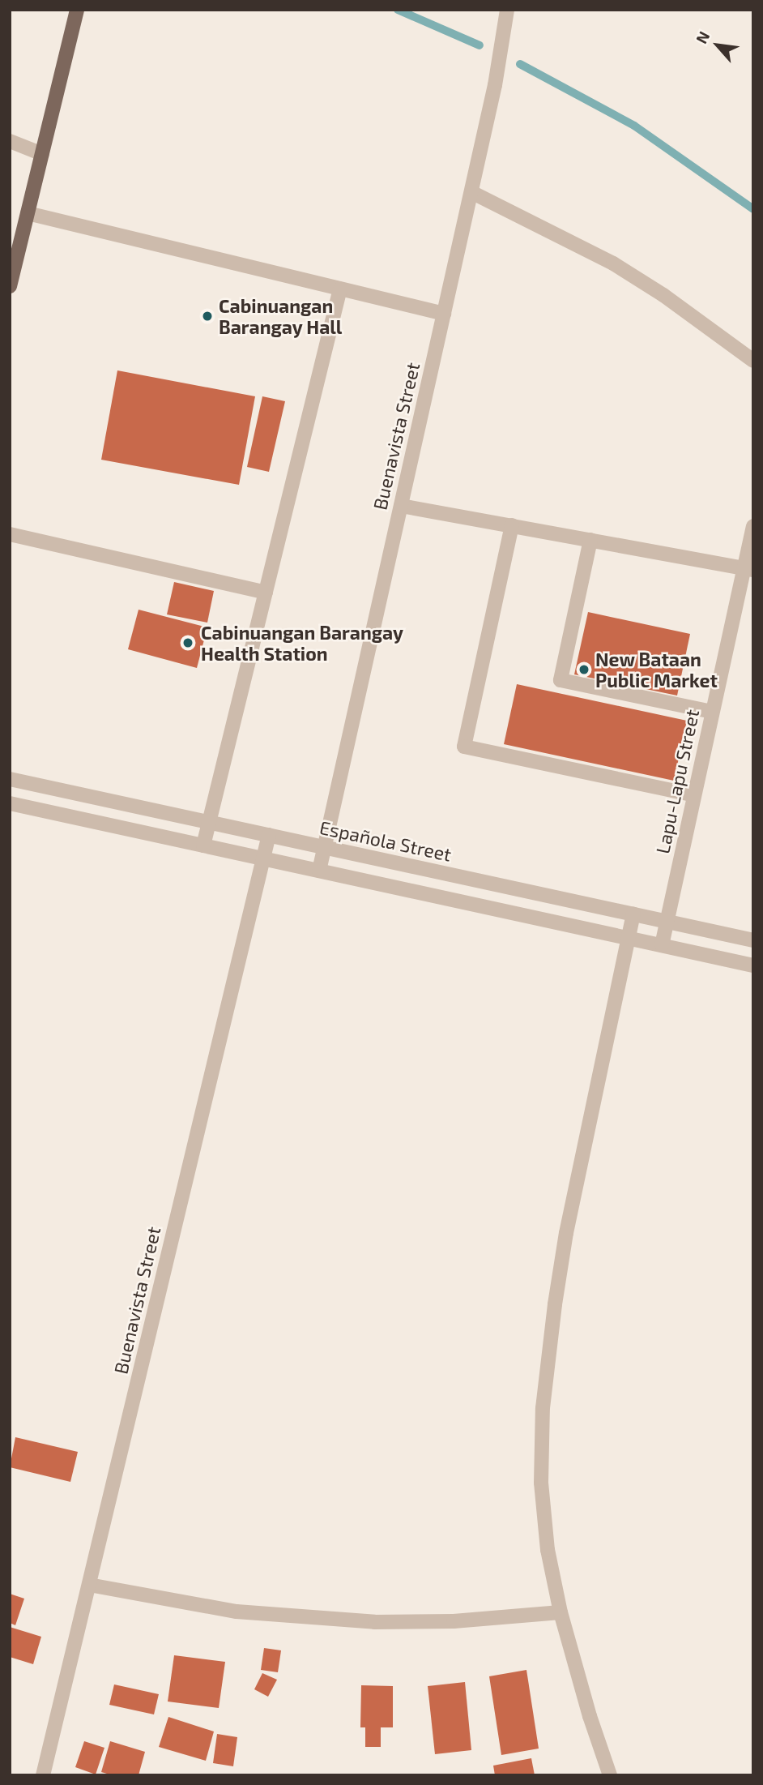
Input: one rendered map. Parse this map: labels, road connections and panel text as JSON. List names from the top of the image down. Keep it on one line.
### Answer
{"streets":{"street":["Buenavista Street","Lapu-Lapu Street","Española Street"]},"crossings":[["Buenavista Street","Española Street"],["Lapu-Lapu Street","Española Street"]],"places":["Cabinuangan Barangay Hall","Cabinuangan Barangay Health Station","New Bataan Public Market"],"north":"top left"}
